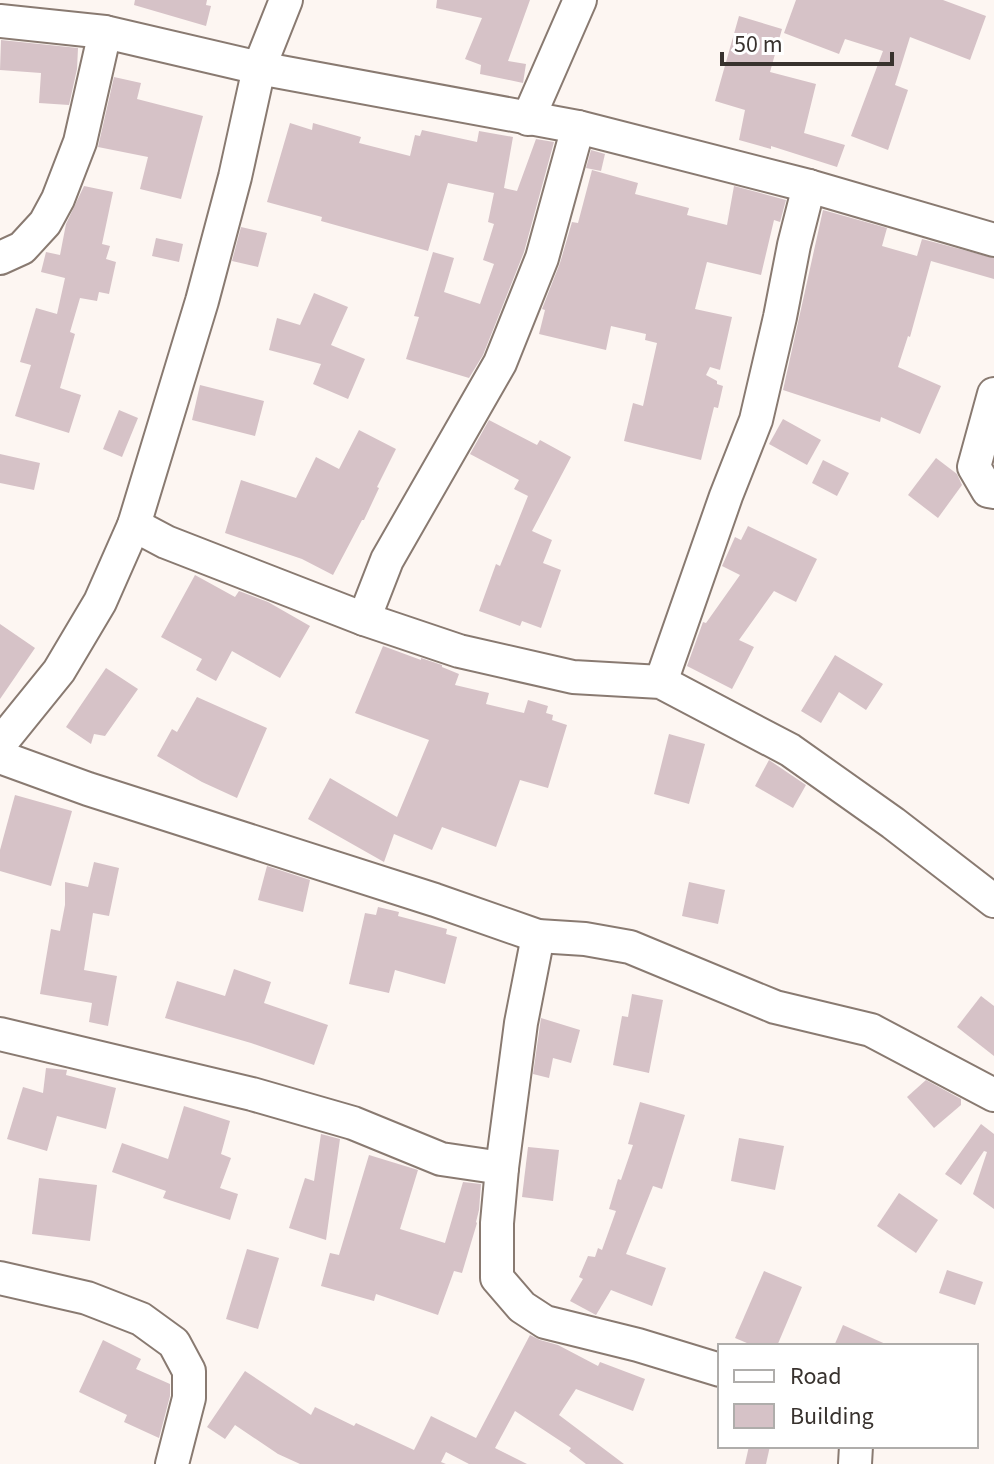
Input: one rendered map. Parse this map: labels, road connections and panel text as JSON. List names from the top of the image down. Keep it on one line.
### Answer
{"legend":["Road","Building"],"scale_bar":"50 m"}
